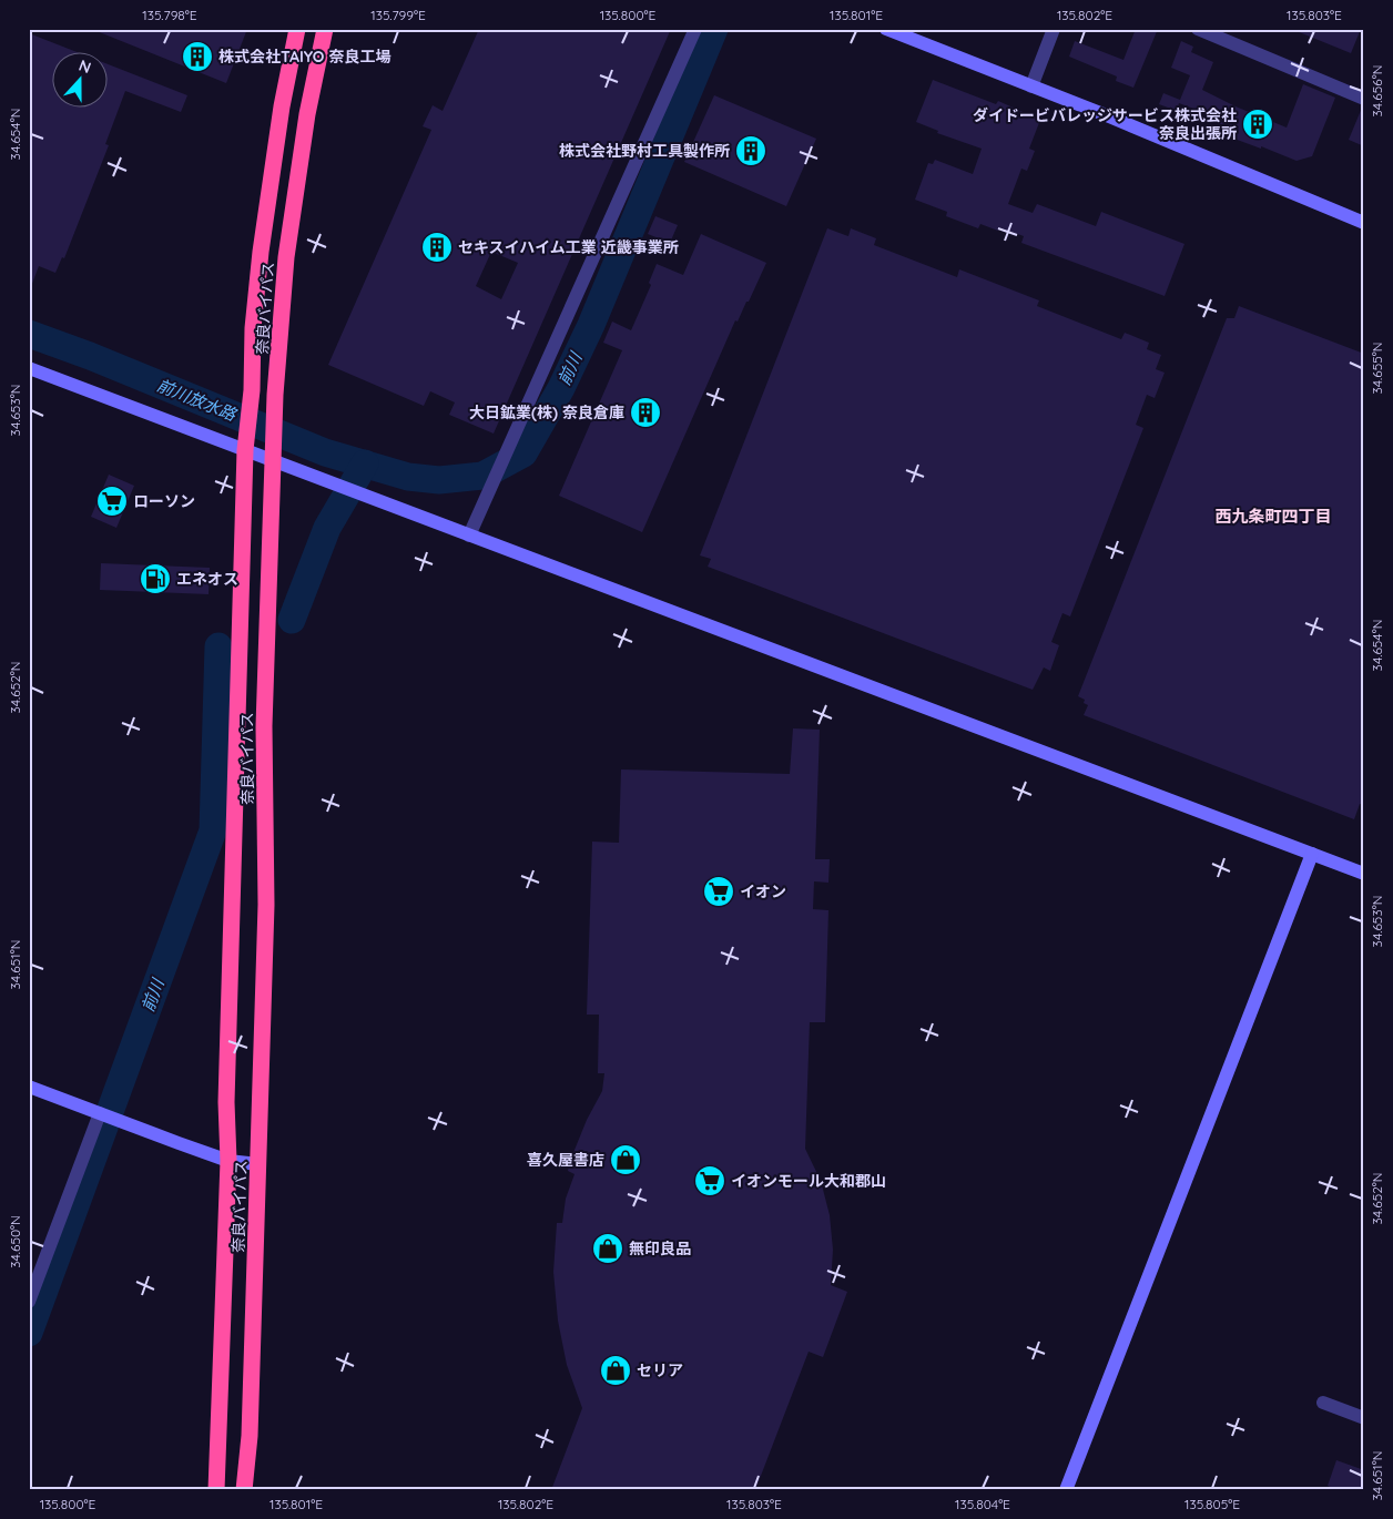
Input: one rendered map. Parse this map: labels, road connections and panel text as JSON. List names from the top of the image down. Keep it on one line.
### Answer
{"streets":{"highway":["奈良バイパス"]},"districts":["西九条町四丁目"],"water":["前川","前川放水路"],"places":{"building":["株式会社TAIYO 奈良工場","ダイドービバレッジサービス株式会社 奈良出張所","株式会社野村工具製作所","セキスイハイム工業 近畿事業所","大日鉱業(株) 奈良倉庫"],"supermarket":["ローソン","イオン","イオンモール大和郡山"],"fuel station":["エネオス"],"shop":["喜久屋書店","無印良品","セリア"]},"north":"top","coordinates":["135.798°E","135.799°E","135.800°E","135.801°E","135.802°E","135.803°E","34.656°N","34.654°N","34.655°N","34.653°N","34.652°N","34.651°N","34.650°N","135.804°E","135.805°E"]}
